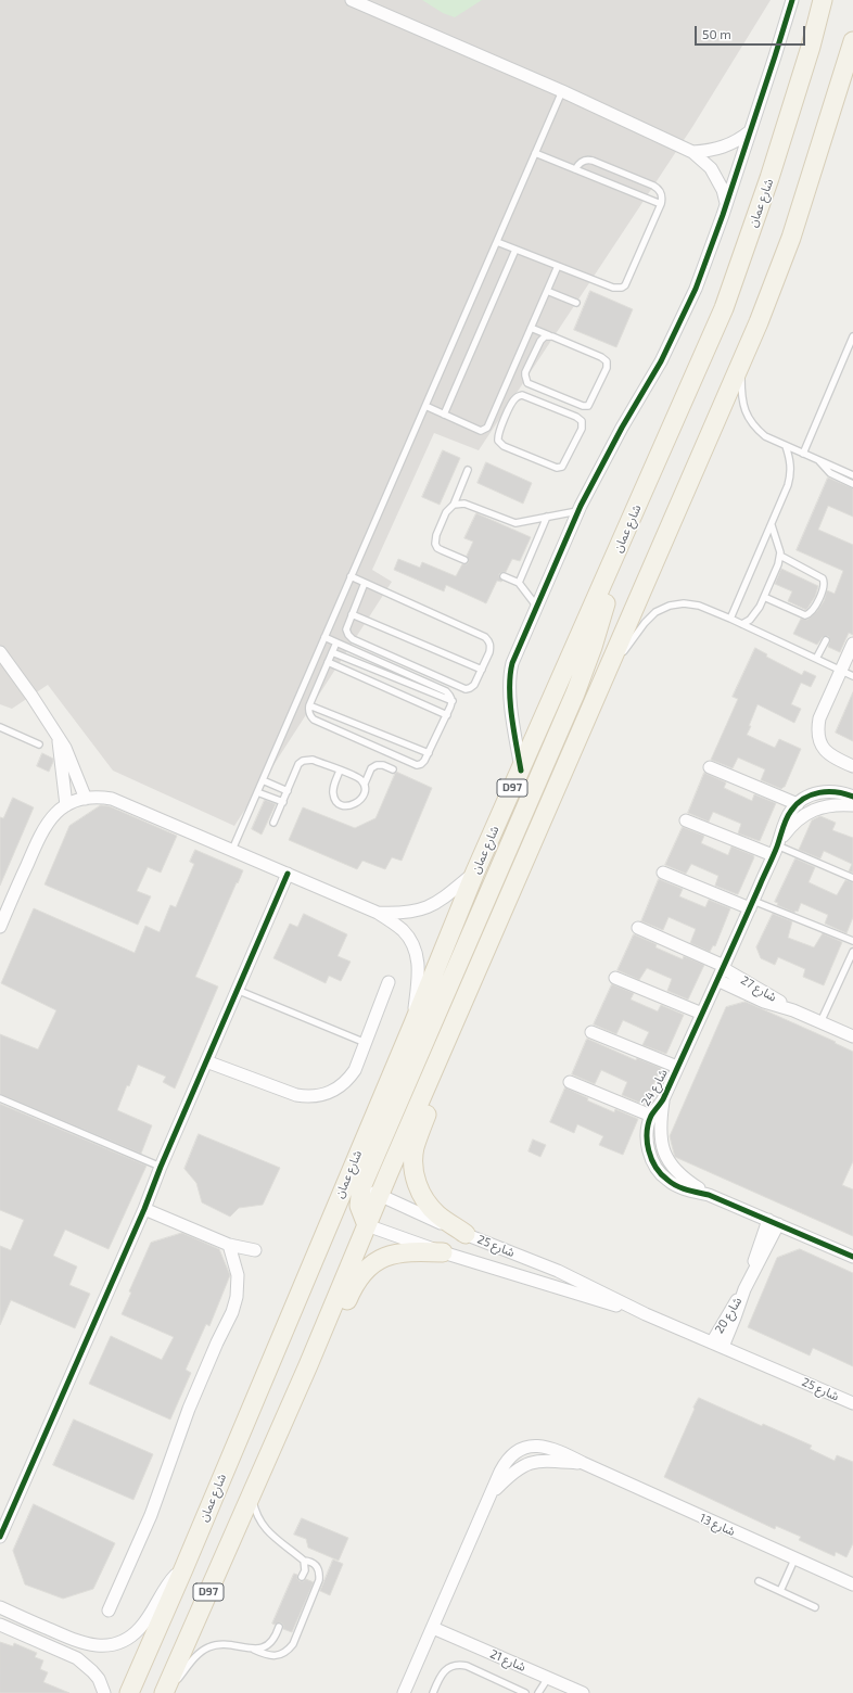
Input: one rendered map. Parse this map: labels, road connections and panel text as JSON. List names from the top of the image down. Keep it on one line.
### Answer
{"streets":{"main road":["شارع عمان","D97"],"street":["شارع 27","شارع 24","شارع 25","شارع 20","شارع 13","شارع 21"]},"crossings":[["شارع عمان","شارع 25"],["D97","شارع 25"],["شارع 27","شارع 24"],["شارع 24","شارع 20"],["شارع 25","شارع 20"],["شارع 13","شارع 21"]],"scale_bar":"50 m"}
